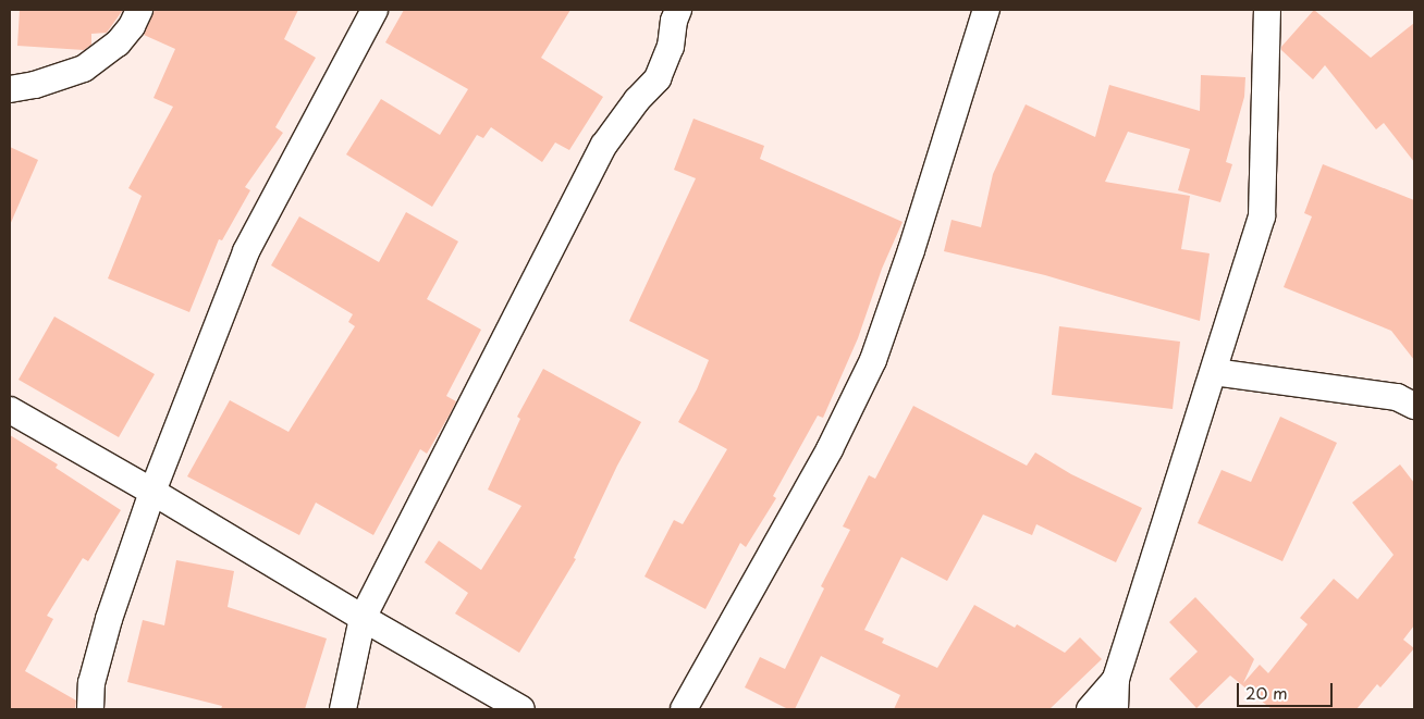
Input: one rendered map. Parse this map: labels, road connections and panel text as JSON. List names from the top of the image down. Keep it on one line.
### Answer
{"scale_bar":"20 m"}
